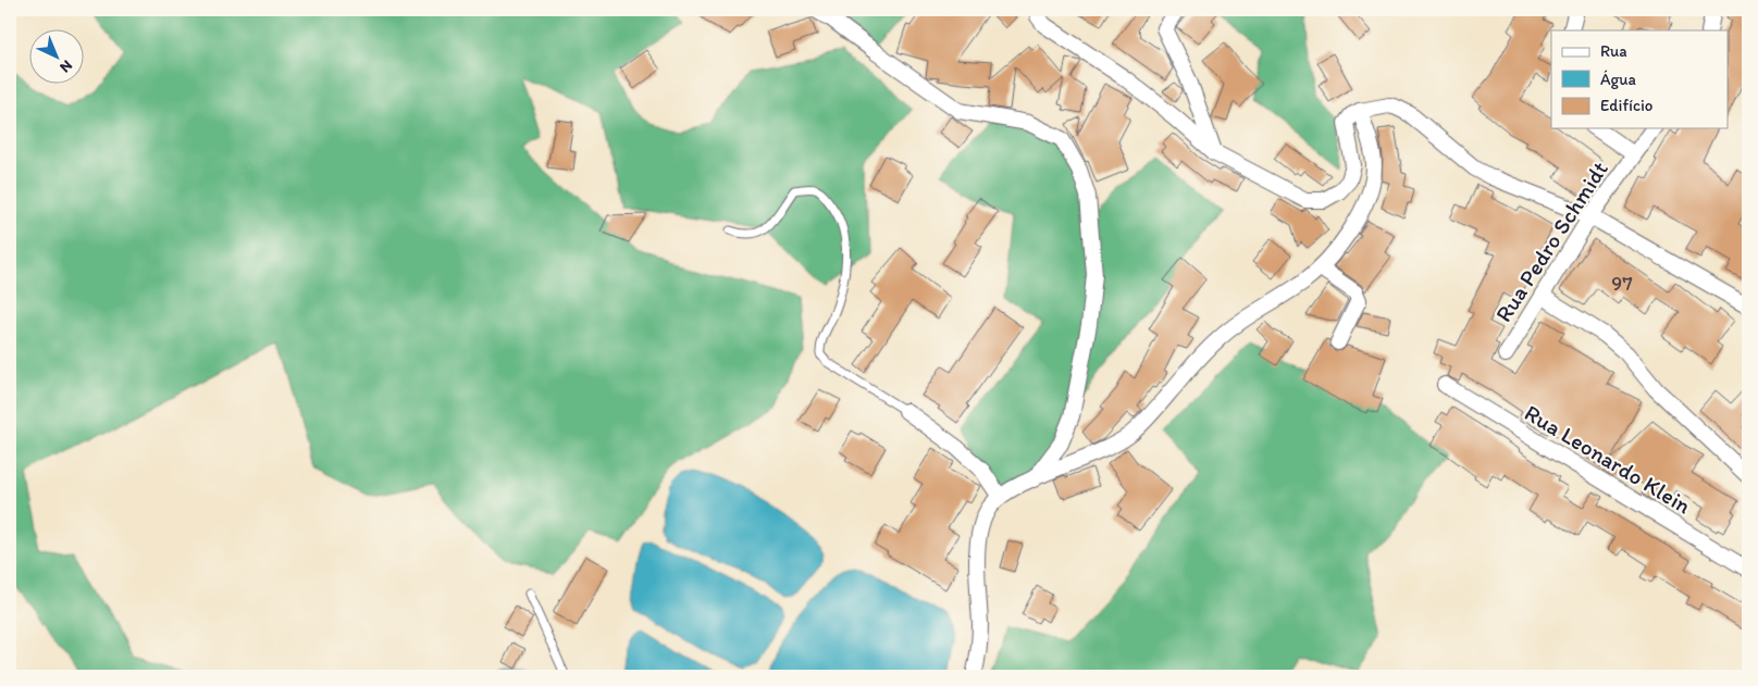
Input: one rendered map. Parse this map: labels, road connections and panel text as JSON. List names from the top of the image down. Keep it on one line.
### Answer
{"streets":{"street":["Rua Pedro Schmidt","Rua Leonardo Klein"]},"house_numbers":["97"],"legend":["Rua","Água","Edifício"],"north":"bottom right"}
